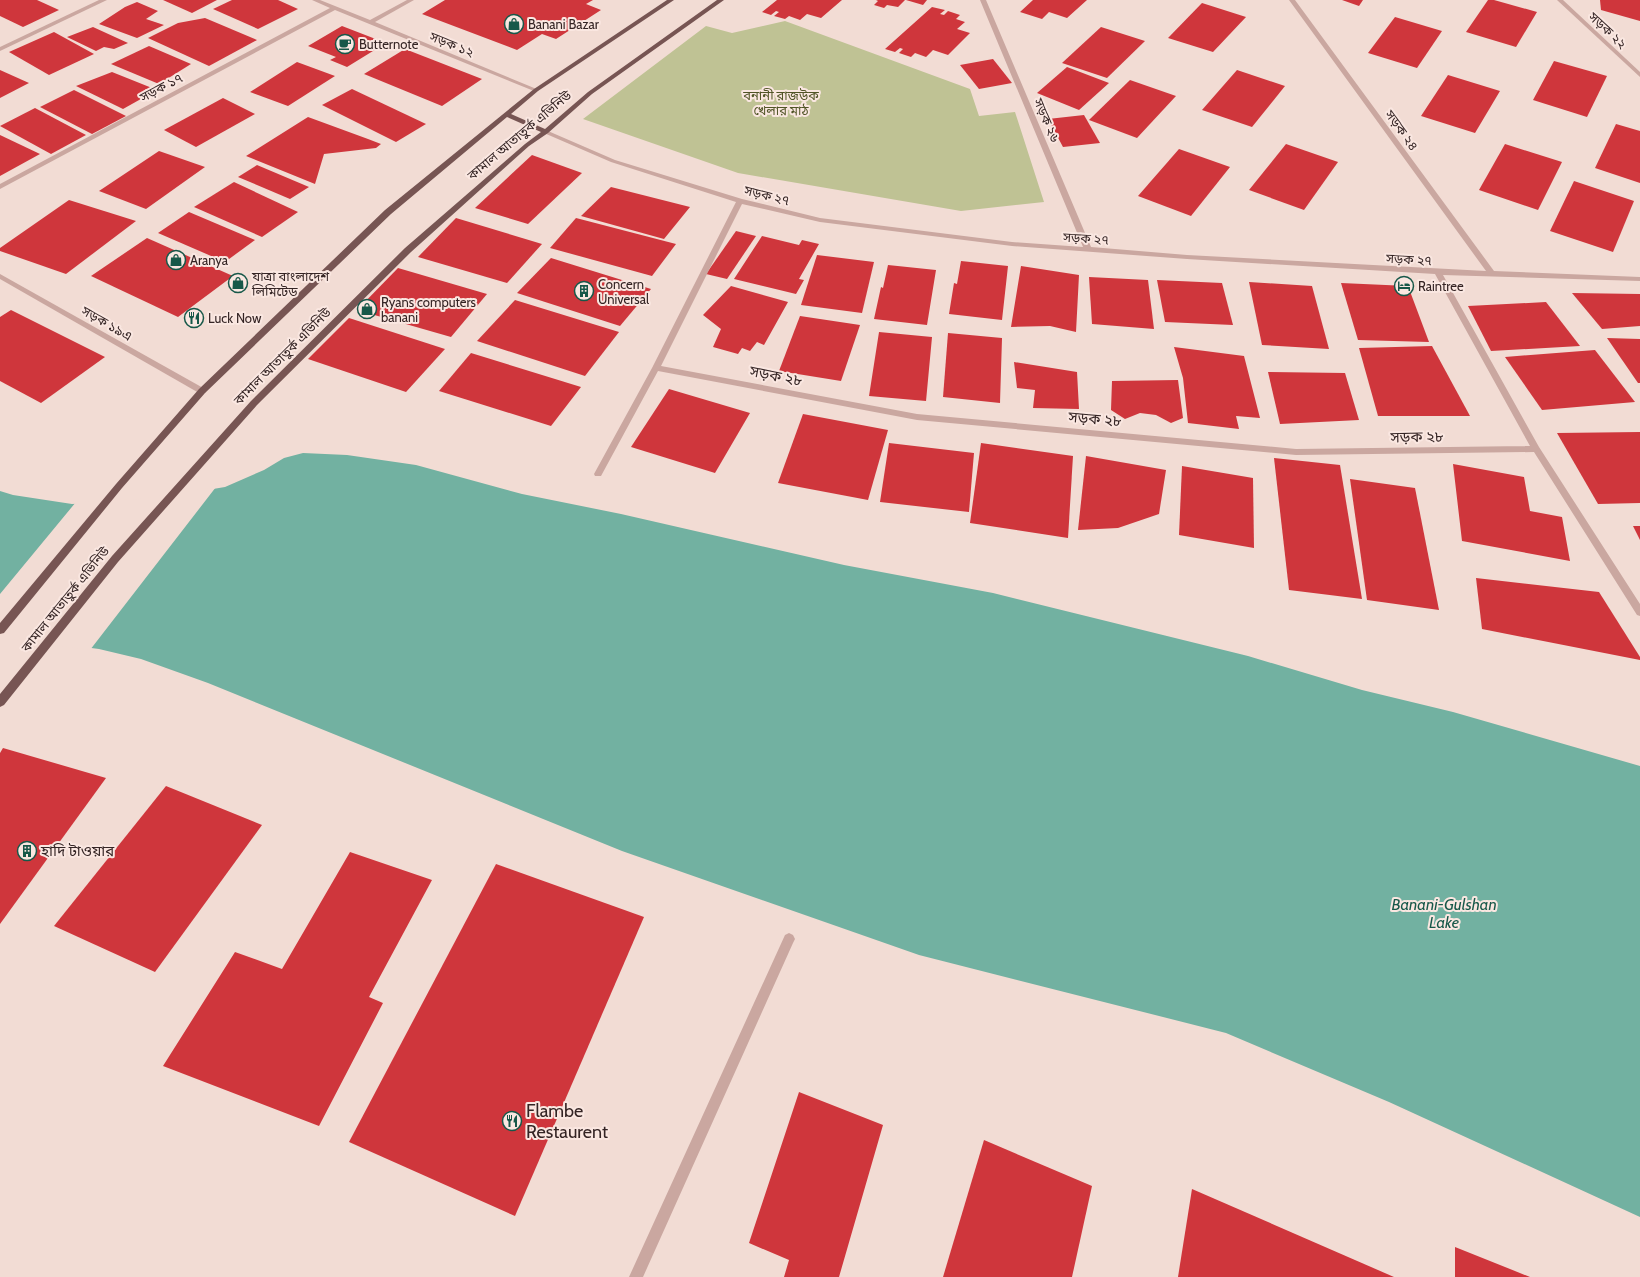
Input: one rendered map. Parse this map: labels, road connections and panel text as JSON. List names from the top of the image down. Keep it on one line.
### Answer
{"streets":{"main road":["কামাল আতাতুর্ক এভিনিউ"],"street":["সড়ক ২২","সড়ক ১২","সড়ক ১৭","সড়ক ২৬","সড়ক ২৪","সড়ক ২৭","সড়ক ১৯এ","সড়ক ২৮"]},"crossings":[["সড়ক ১২","সড়ক ১৭"],["সড়ক ১২","কামাল আতাতুর্ক এভিনিউ"],["সড়ক ২৬","সড়ক ২৭"],["সড়ক ২৪","সড়ক ২৭"],["কামাল আতাতুর্ক এভিনিউ","সড়ক ২৭"],["কামাল আতাতুর্ক এভিনিউ","সড়ক ১৯এ"]],"water":["Banani-Gulshan Lake"],"parks":["বনানী রাজউক খেলার মাঠ"],"places":{"shop":["Banani Bazar","Aranya","যাত্রা বাংলাদেশ লিমিটেড","Ryans computers banani"],"cafe":["Butternote"],"hotel":["Raintree"],"building":["Concern Universal","হাদি টাওয়ার"],"restaurant":["Luck Now","Flambe Restaurent"]}}
